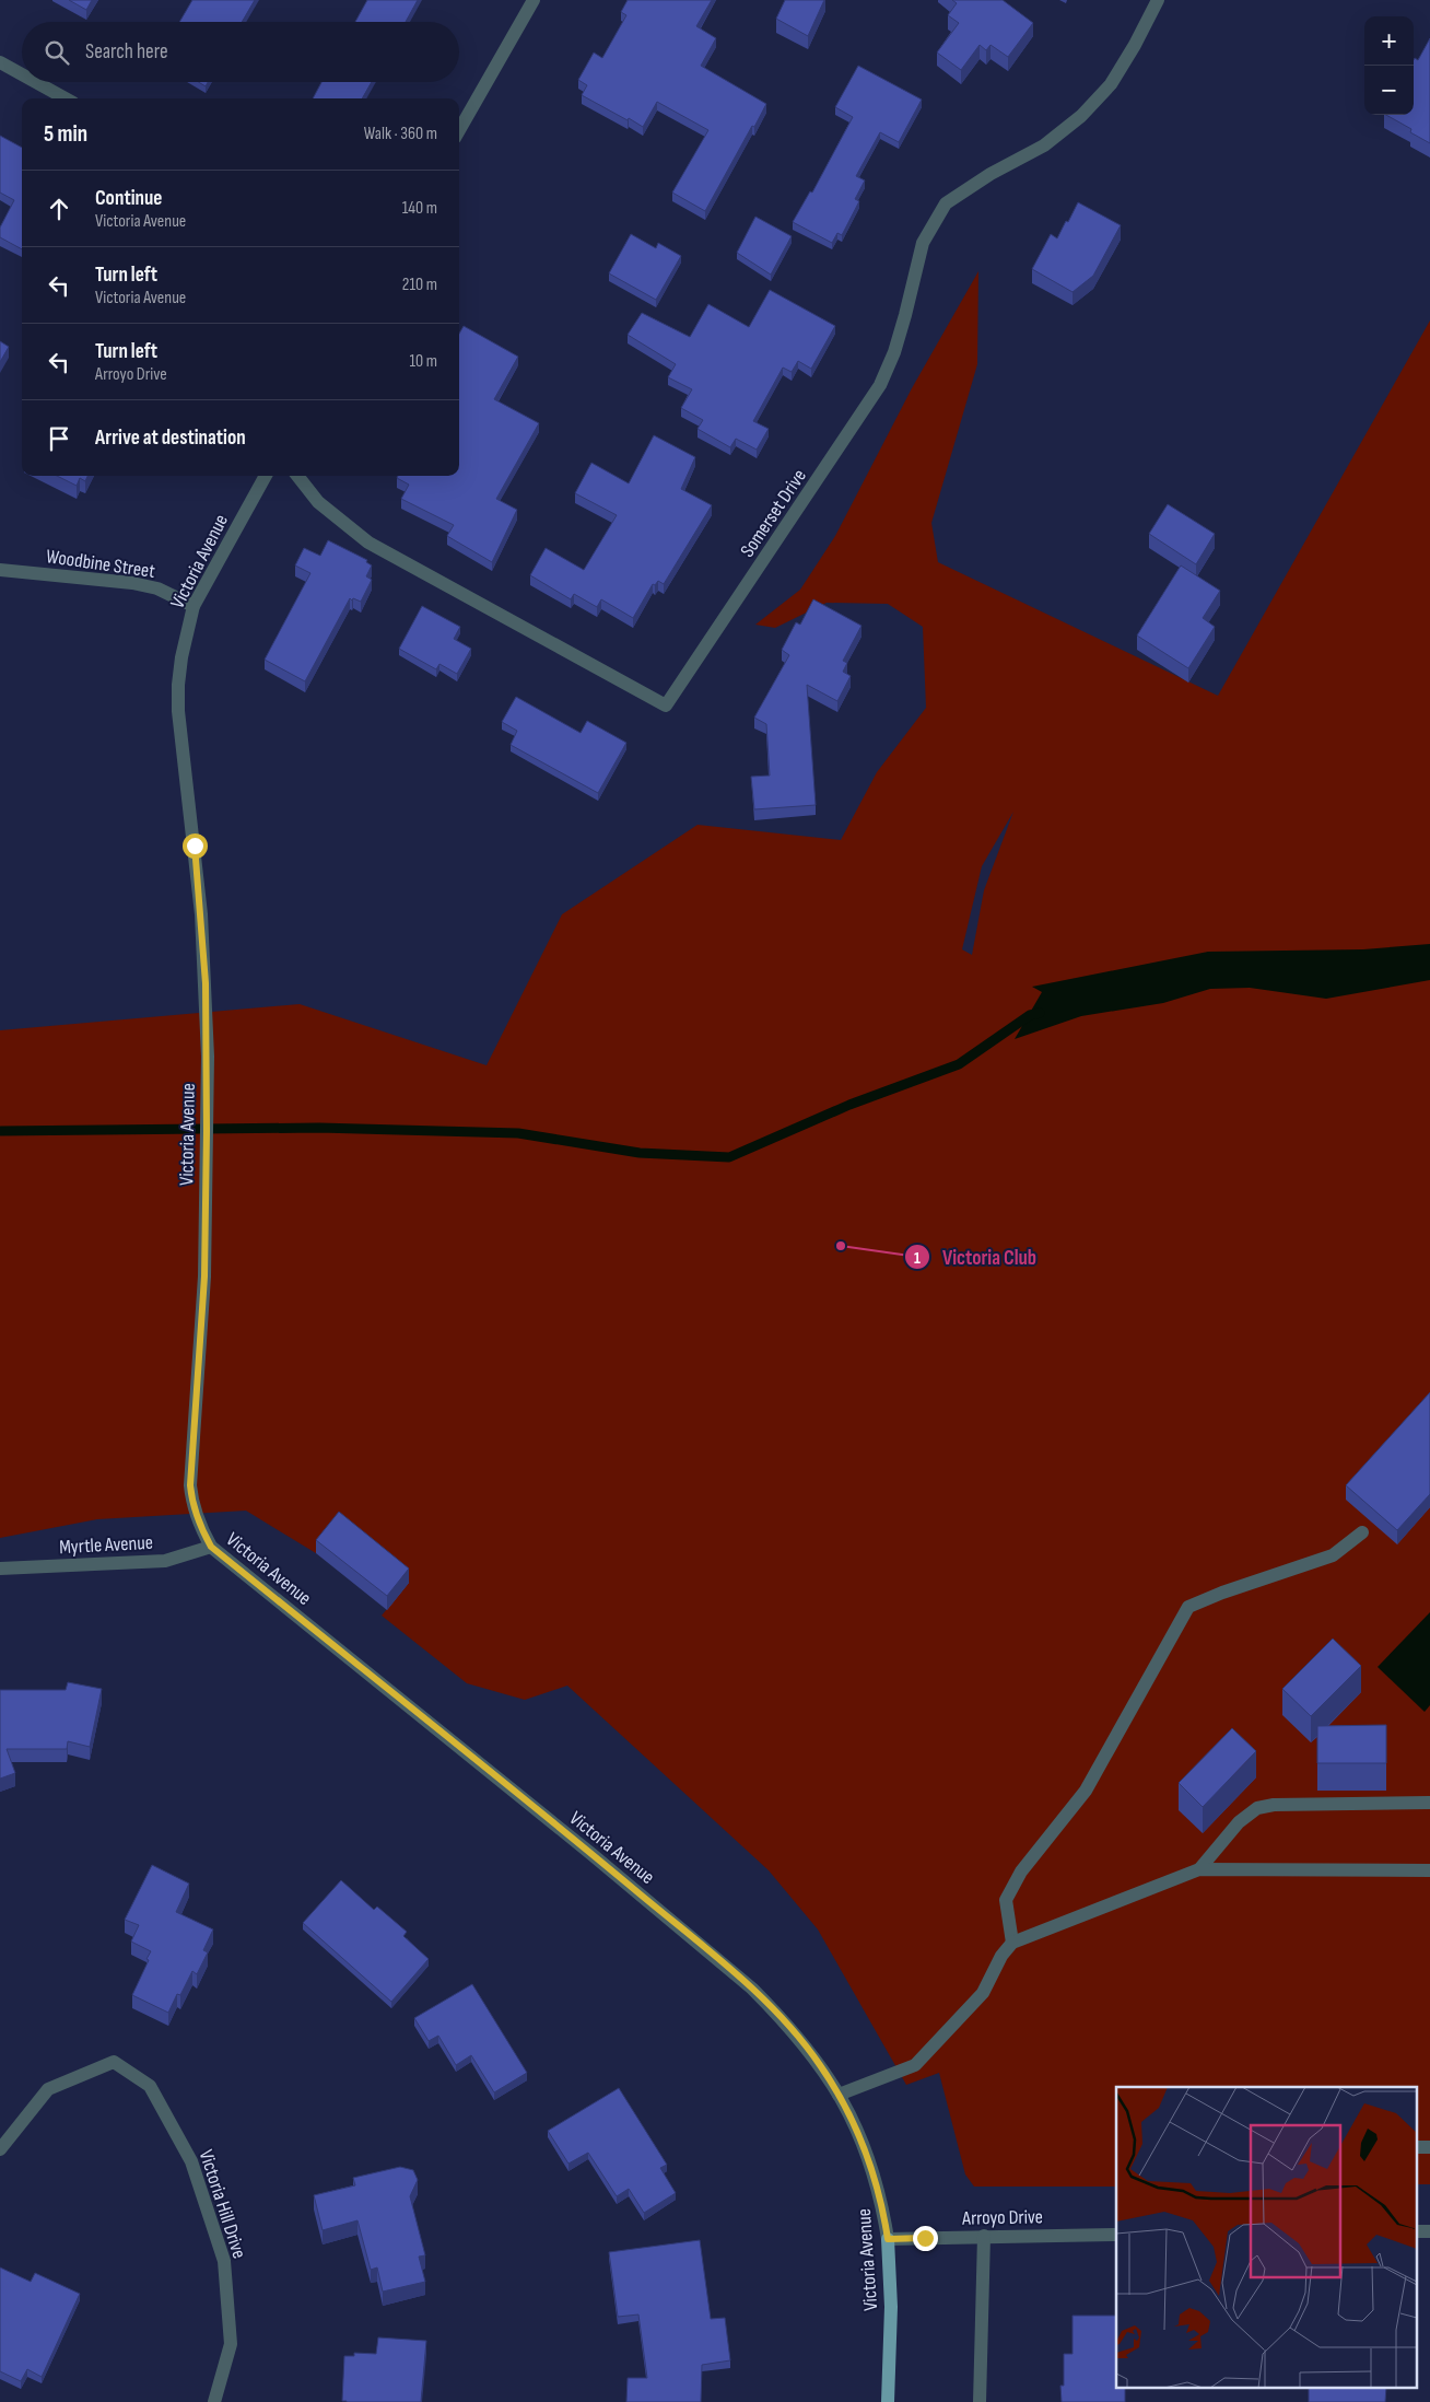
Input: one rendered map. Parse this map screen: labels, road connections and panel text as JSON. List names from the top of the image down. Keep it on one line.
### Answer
{"streets":{"main road":["Victoria Avenue"],"street":["Somerset Drive","Woodbine Street","Myrtle Avenue","Victoria Hill Drive","Arroyo Drive"]},"crossings":[["Victoria Avenue","Woodbine Street"],["Victoria Avenue","Myrtle Avenue"],["Victoria Avenue","Arroyo Drive"]],"places":["Victoria Club"],"page":{"map_buttons":["+","−"],"search":"Search here","heading":["5 min","Walk · 360 m"],"list":[["Continue","Victoria Avenue","140 m"],["Turn left","Victoria Avenue","210 m"],["Turn left","Arroyo Drive","10 m"],"Arrive at destination"]}}
